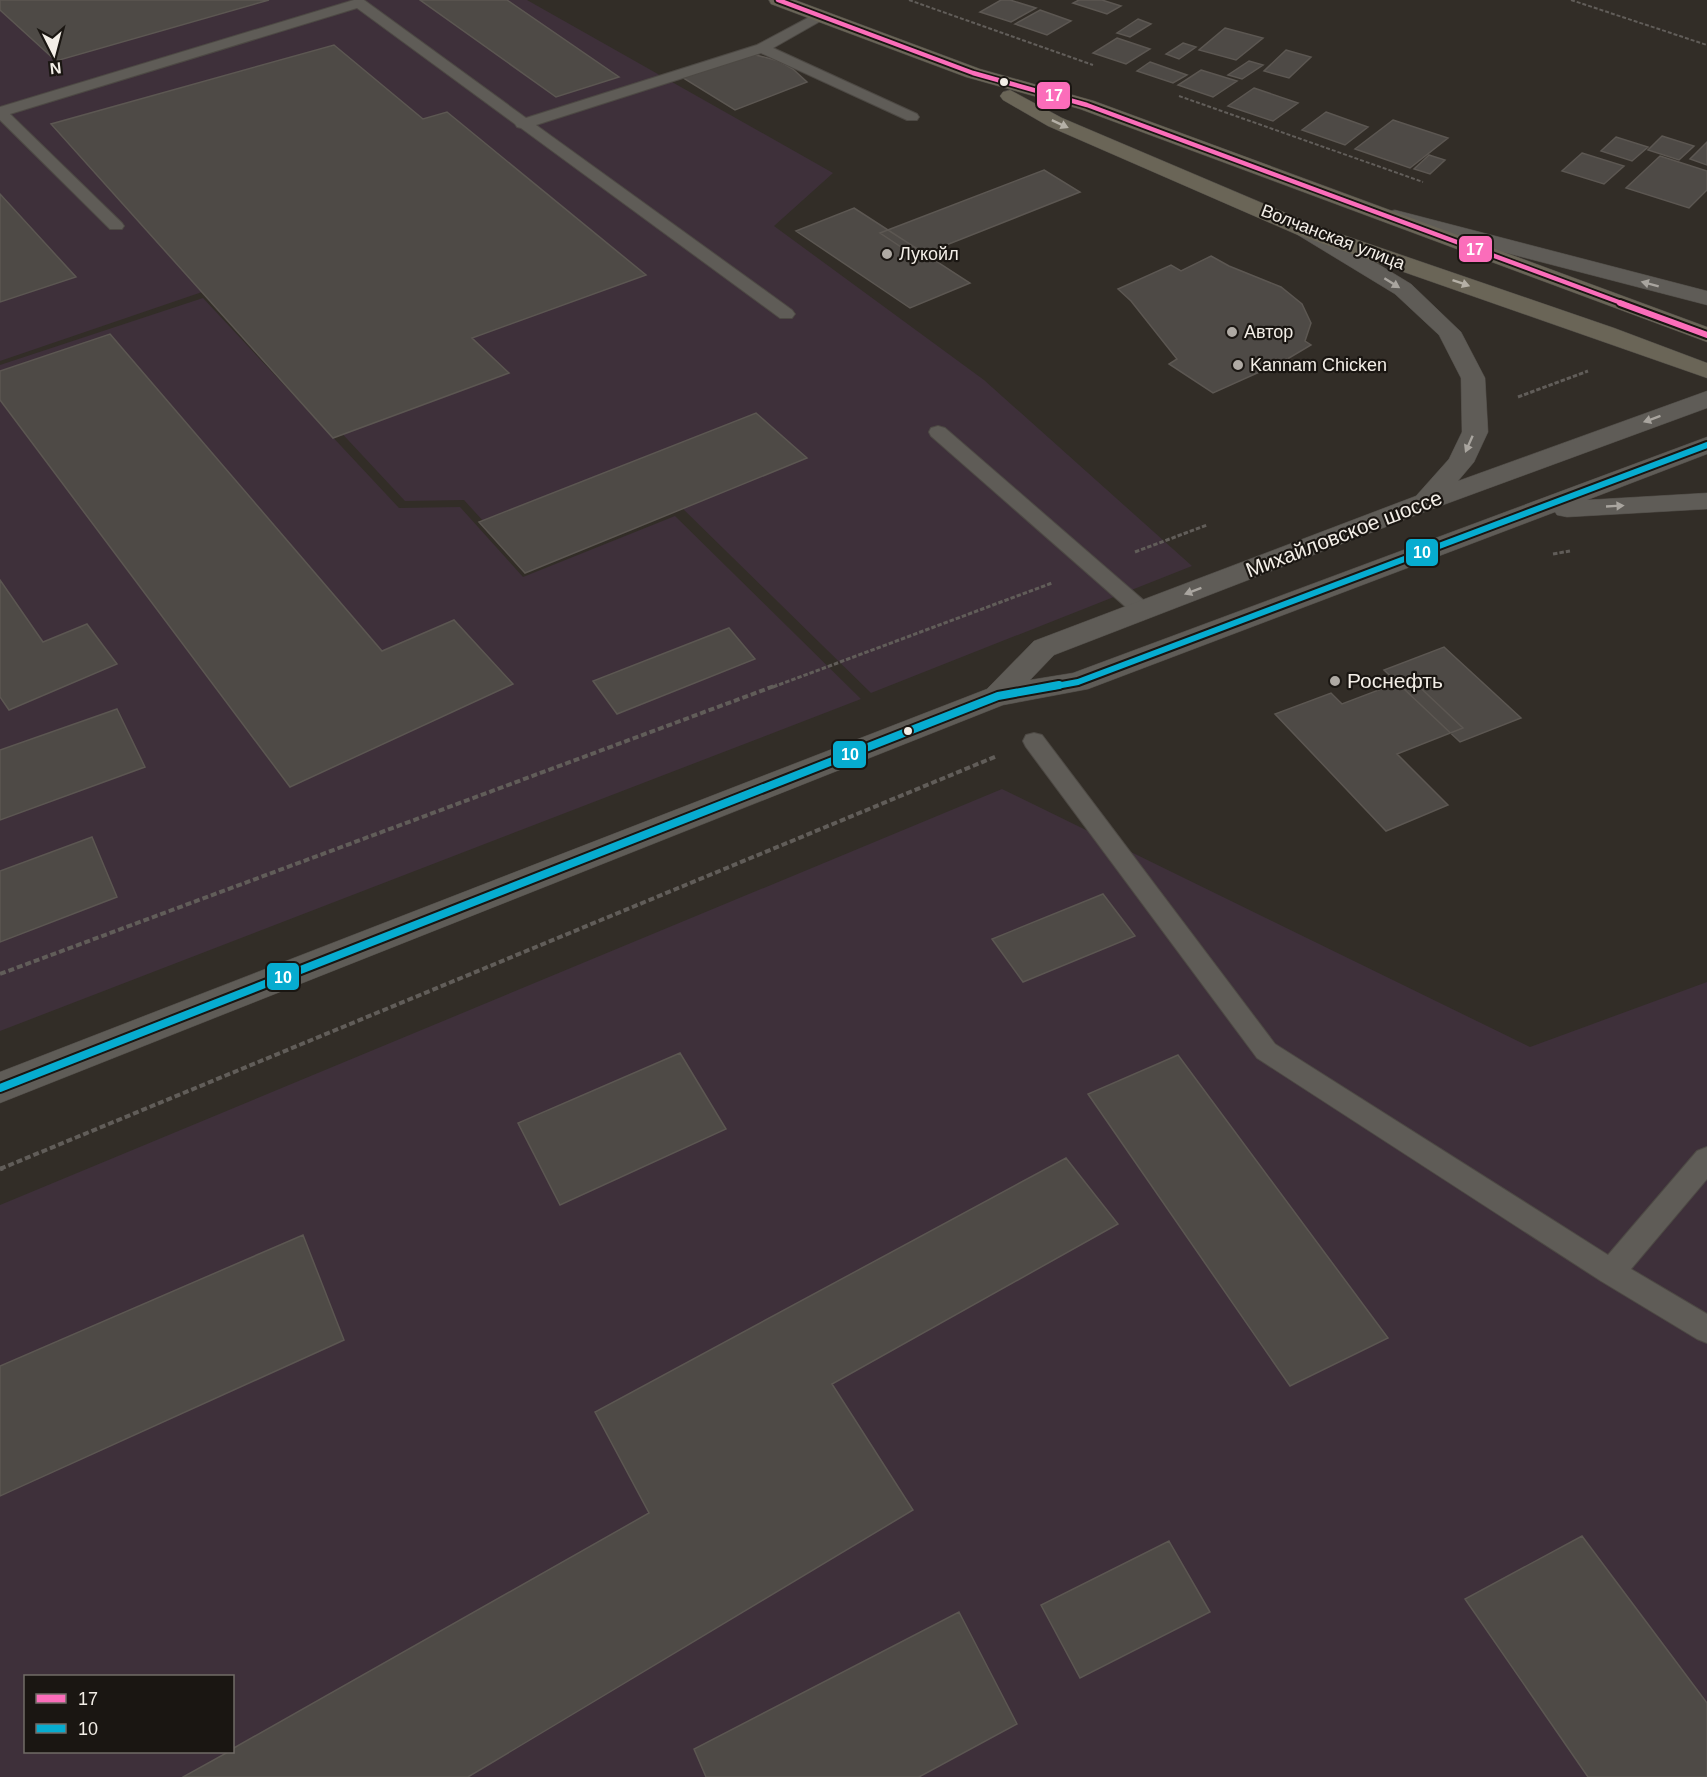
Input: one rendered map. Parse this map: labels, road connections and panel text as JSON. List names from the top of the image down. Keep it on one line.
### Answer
{"streets":{"main road":["Волчанская улица","Михайловское шоссе"]},"places":["Лукойл","Автор","Kannam Chicken","Роснефть"],"lines":["transit line 17","transit line 10"],"legend":["17","10"],"north":"bottom"}
